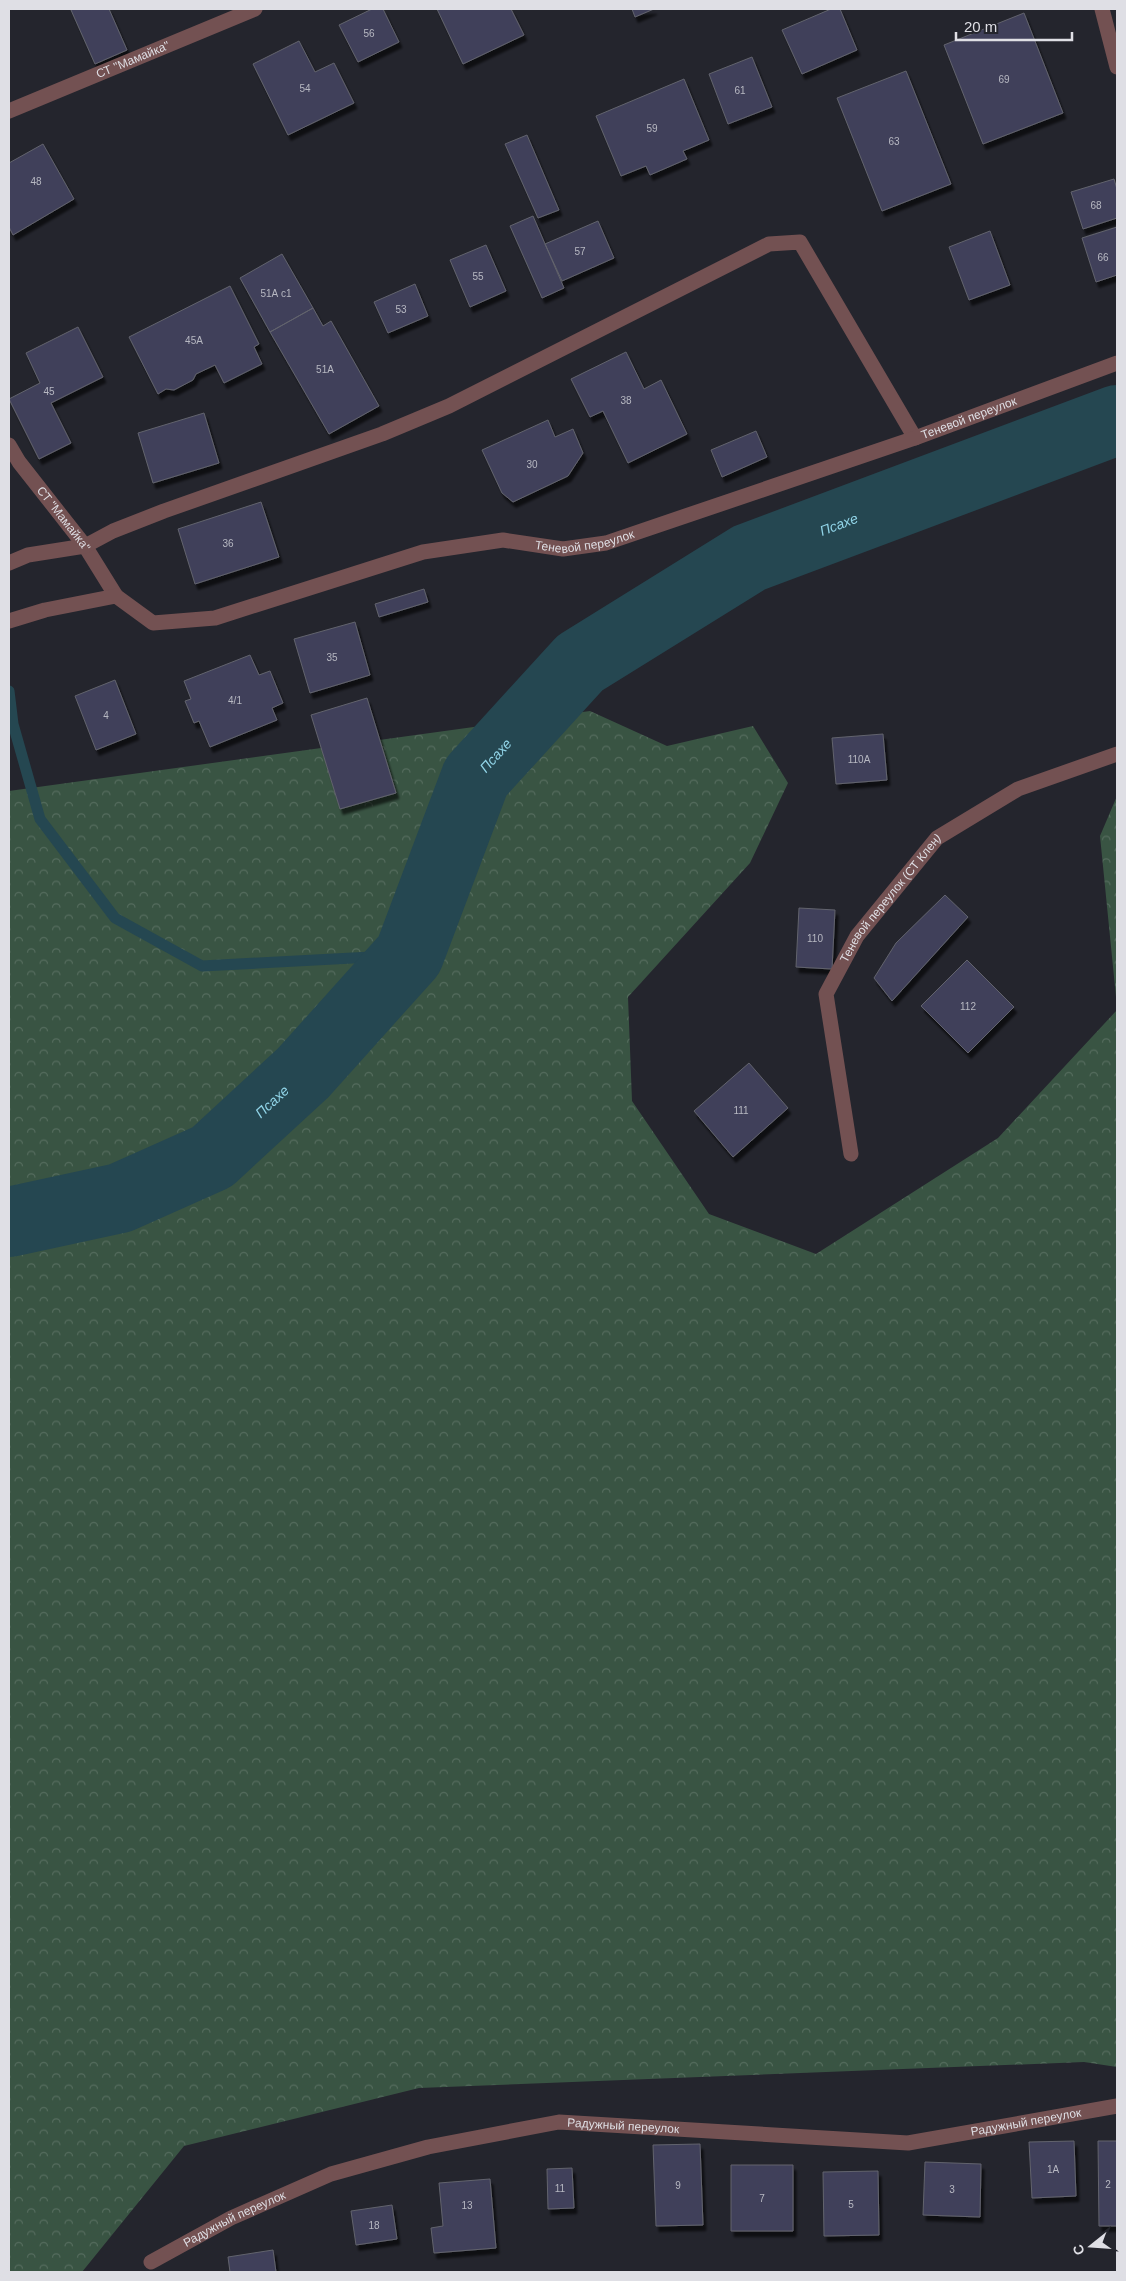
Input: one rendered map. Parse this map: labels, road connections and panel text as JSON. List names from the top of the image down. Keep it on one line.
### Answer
{"streets":{"street":["СТ \"Мамайка\"","Теневой переулок","Теневой переулок (СТ Клен)","Радужный переулок"]},"crossings":[["СТ \"Мамайка\"","Теневой переулок"]],"water":["Псахе"],"house_numbers":["56","69","54","61","59","63","48","68","57","66","55","51А с1","53","45А","51А","45","38","30","36","35","4/1","4","110А","110","112","111","1А","2","9","11","3","7","5","13","18"],"scale_bar":"20 m","north":"left"}
